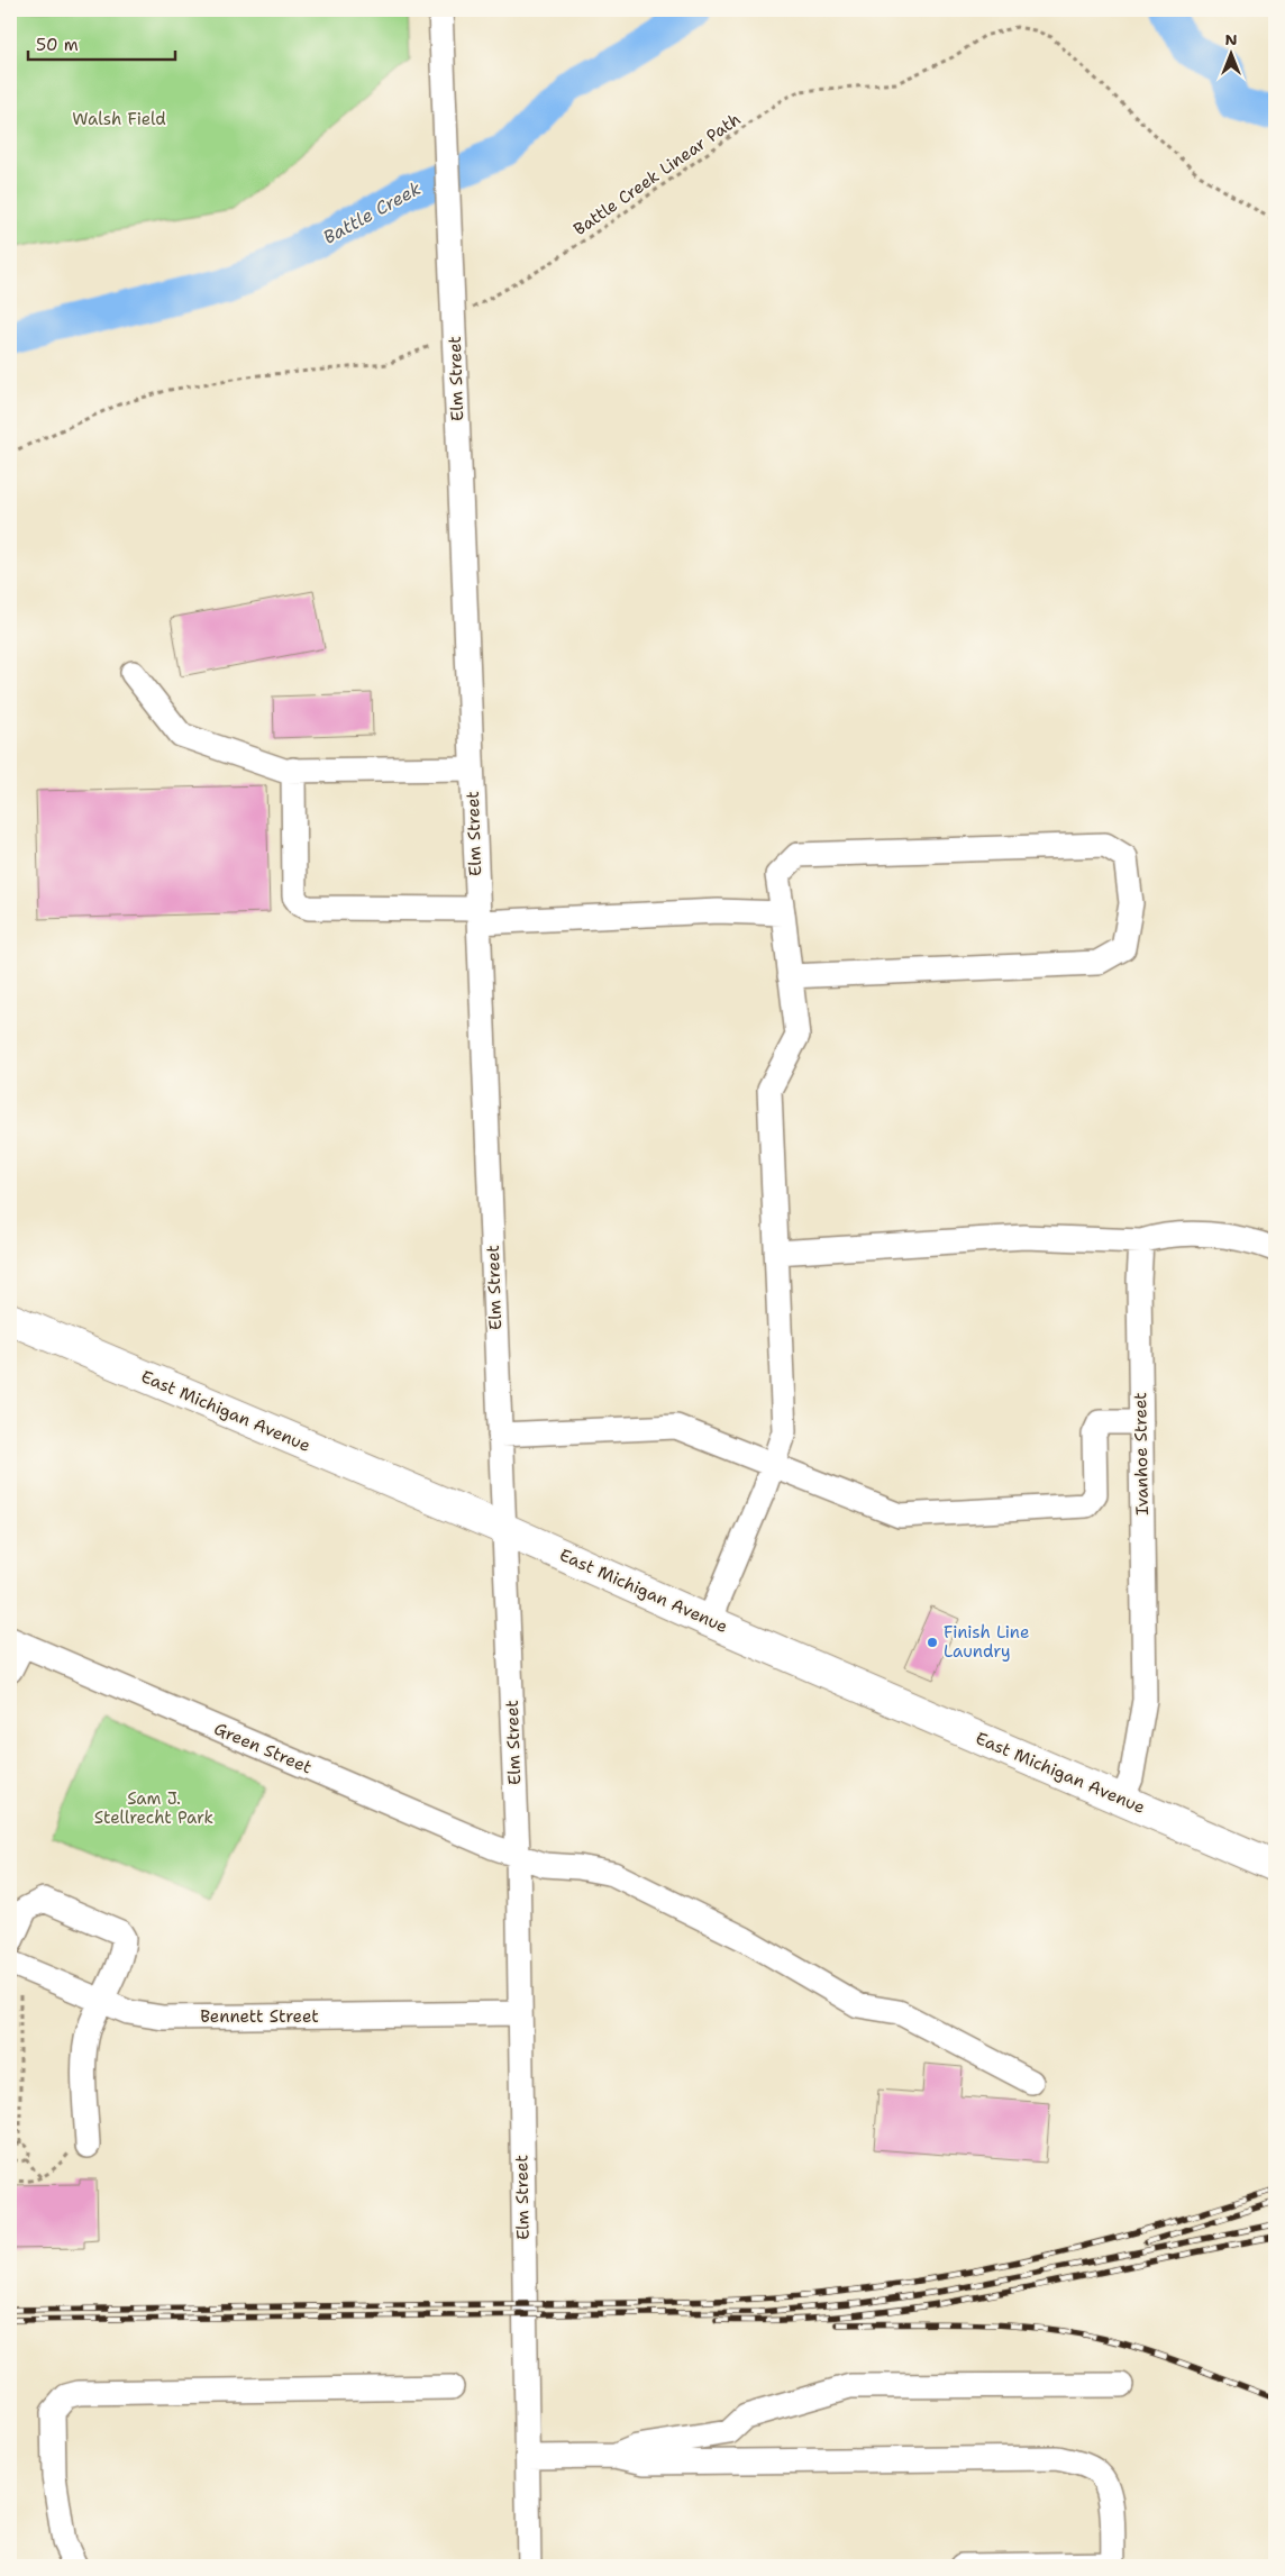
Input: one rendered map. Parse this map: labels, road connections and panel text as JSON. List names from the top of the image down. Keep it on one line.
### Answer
{"streets":{"highway":["East Michigan Avenue"],"street":["Elm Street","Ivanhoe Street","Green Street","Bennett Street"],"path":["Battle Creek Linear Path"]},"crossings":[["Battle Creek Linear Path","Elm Street"],["Elm Street","East Michigan Avenue"],["Elm Street","Green Street"],["Elm Street","Bennett Street"],["East Michigan Avenue","Ivanhoe Street"]],"water":["Battle Creek"],"parks":["Walsh Field","Sam J. Stellrecht Park"],"places":["Finish Line Laundry"],"scale_bar":"50 m","north":"top"}
